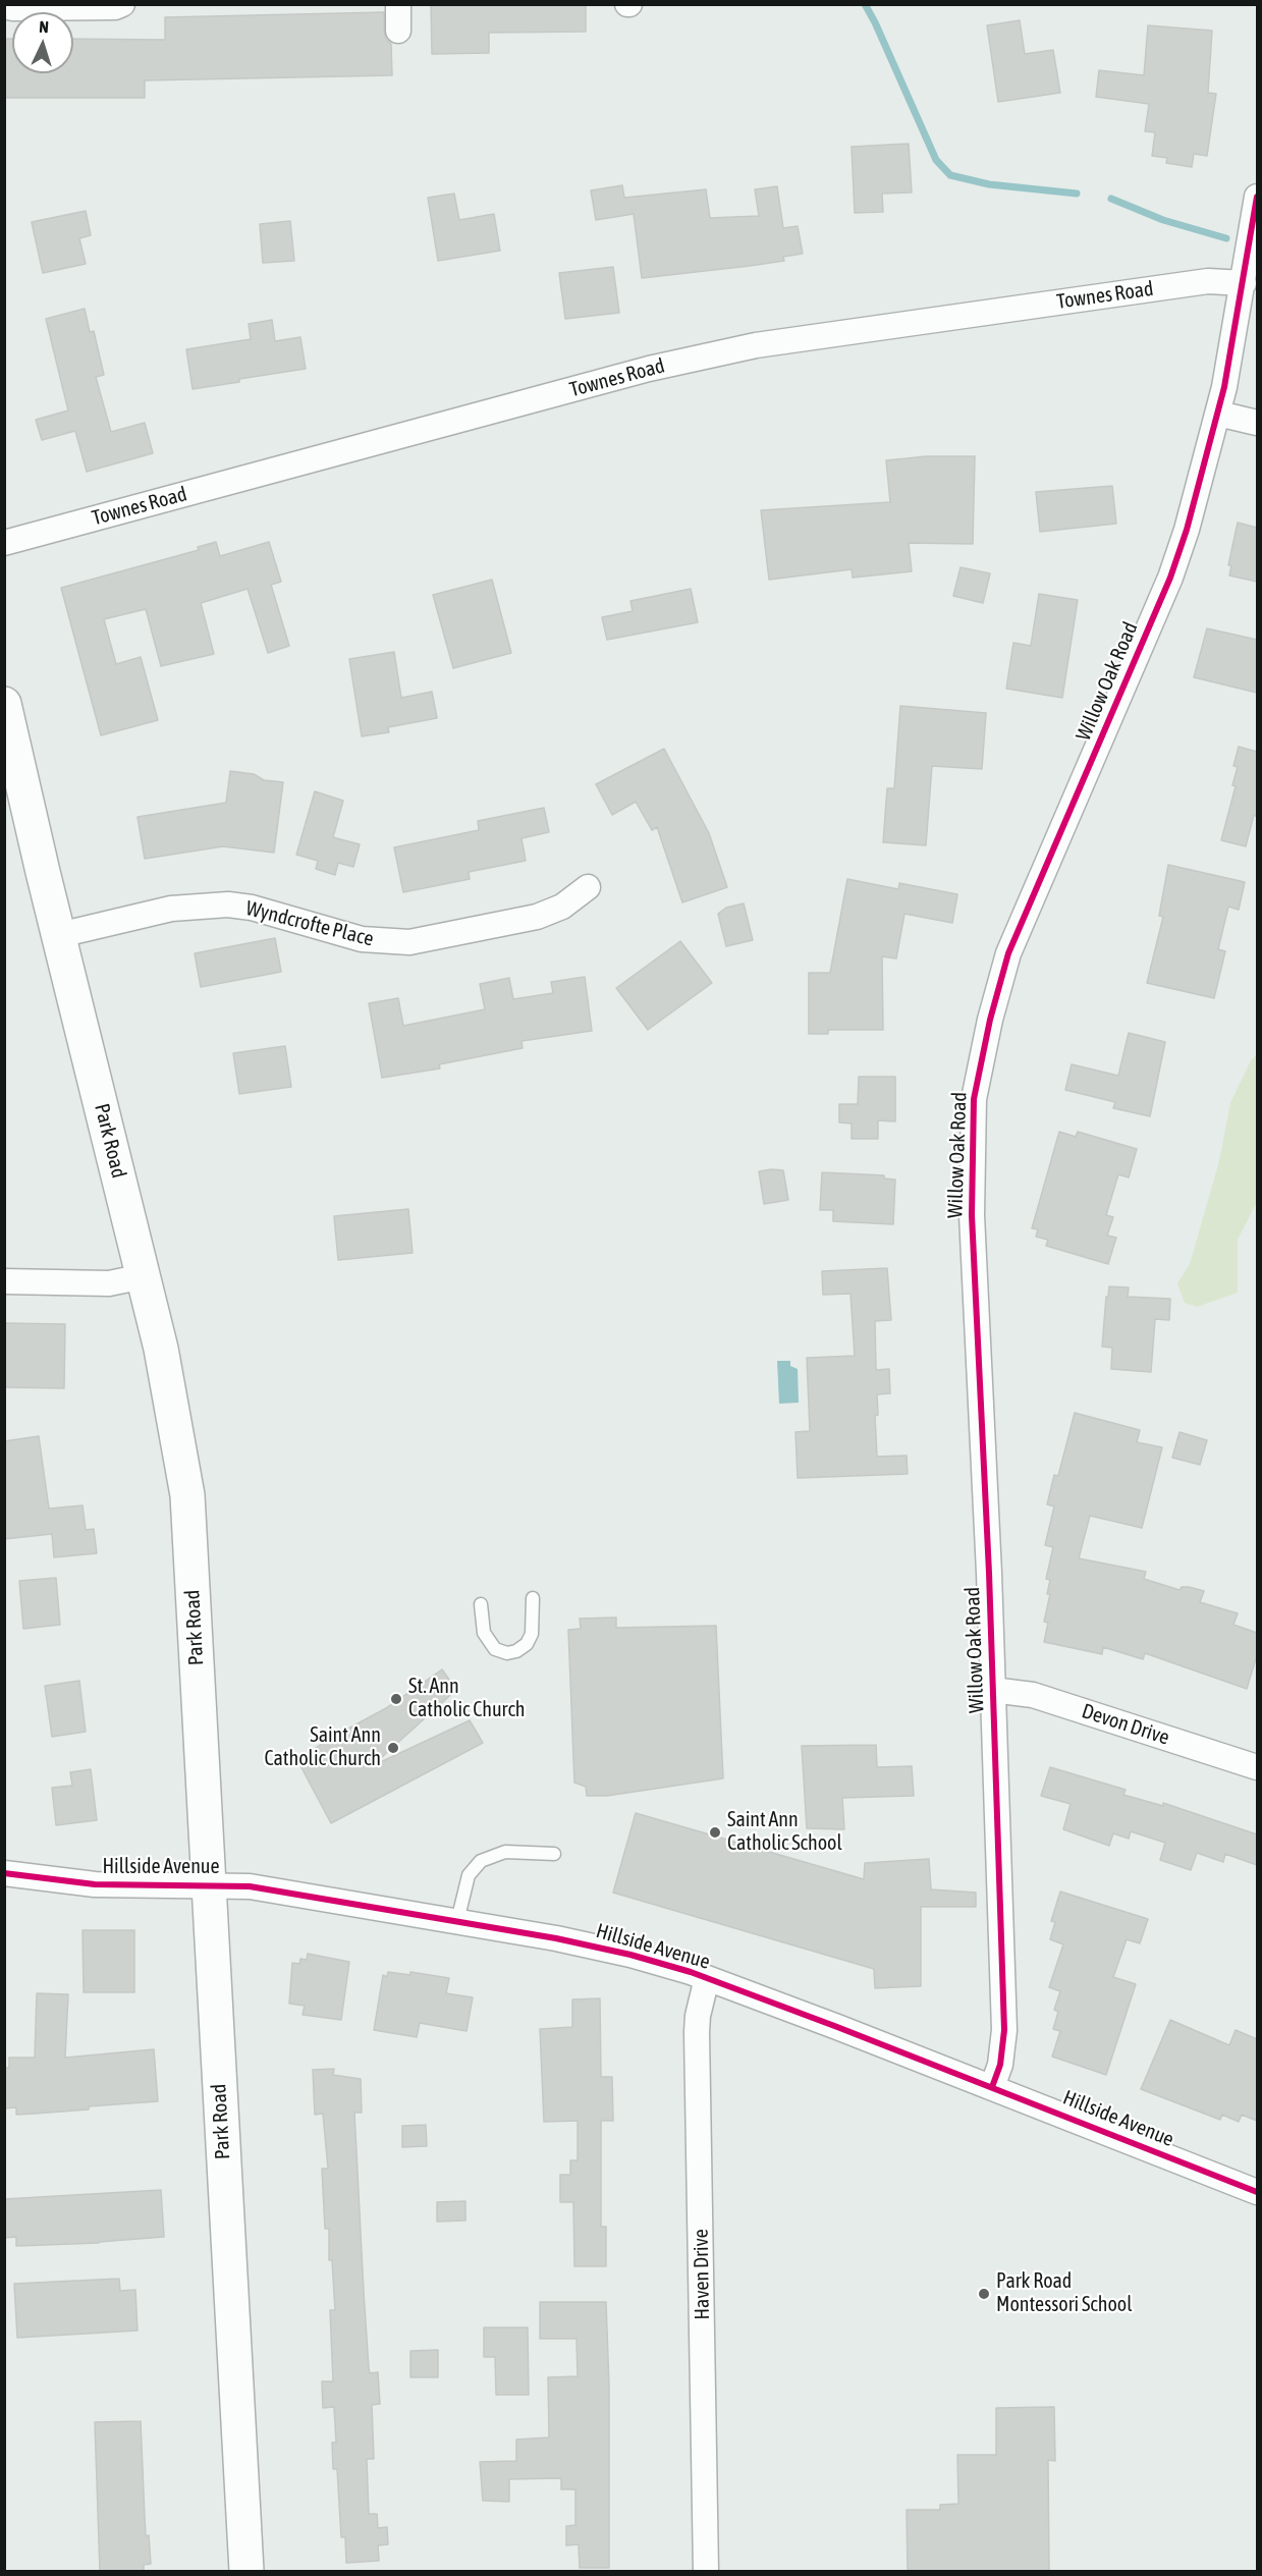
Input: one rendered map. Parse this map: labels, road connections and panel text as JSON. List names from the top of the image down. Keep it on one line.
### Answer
{"streets":{"main road":["Park Road"],"street":["Townes Road","Willow Oak Road","Wyndcrofte Place","Devon Drive","Hillside Avenue","Haven Drive"]},"crossings":[["Townes Road","Willow Oak Road"],["Willow Oak Road","Devon Drive"],["Willow Oak Road","Hillside Avenue"],["Wyndcrofte Place","Park Road"],["Park Road","Hillside Avenue"],["Hillside Avenue","Haven Drive"]],"places":["St. Ann Catholic Church","Saint Ann Catholic Church","Saint Ann Catholic School","Park Road Montessori School"],"north":"top"}
